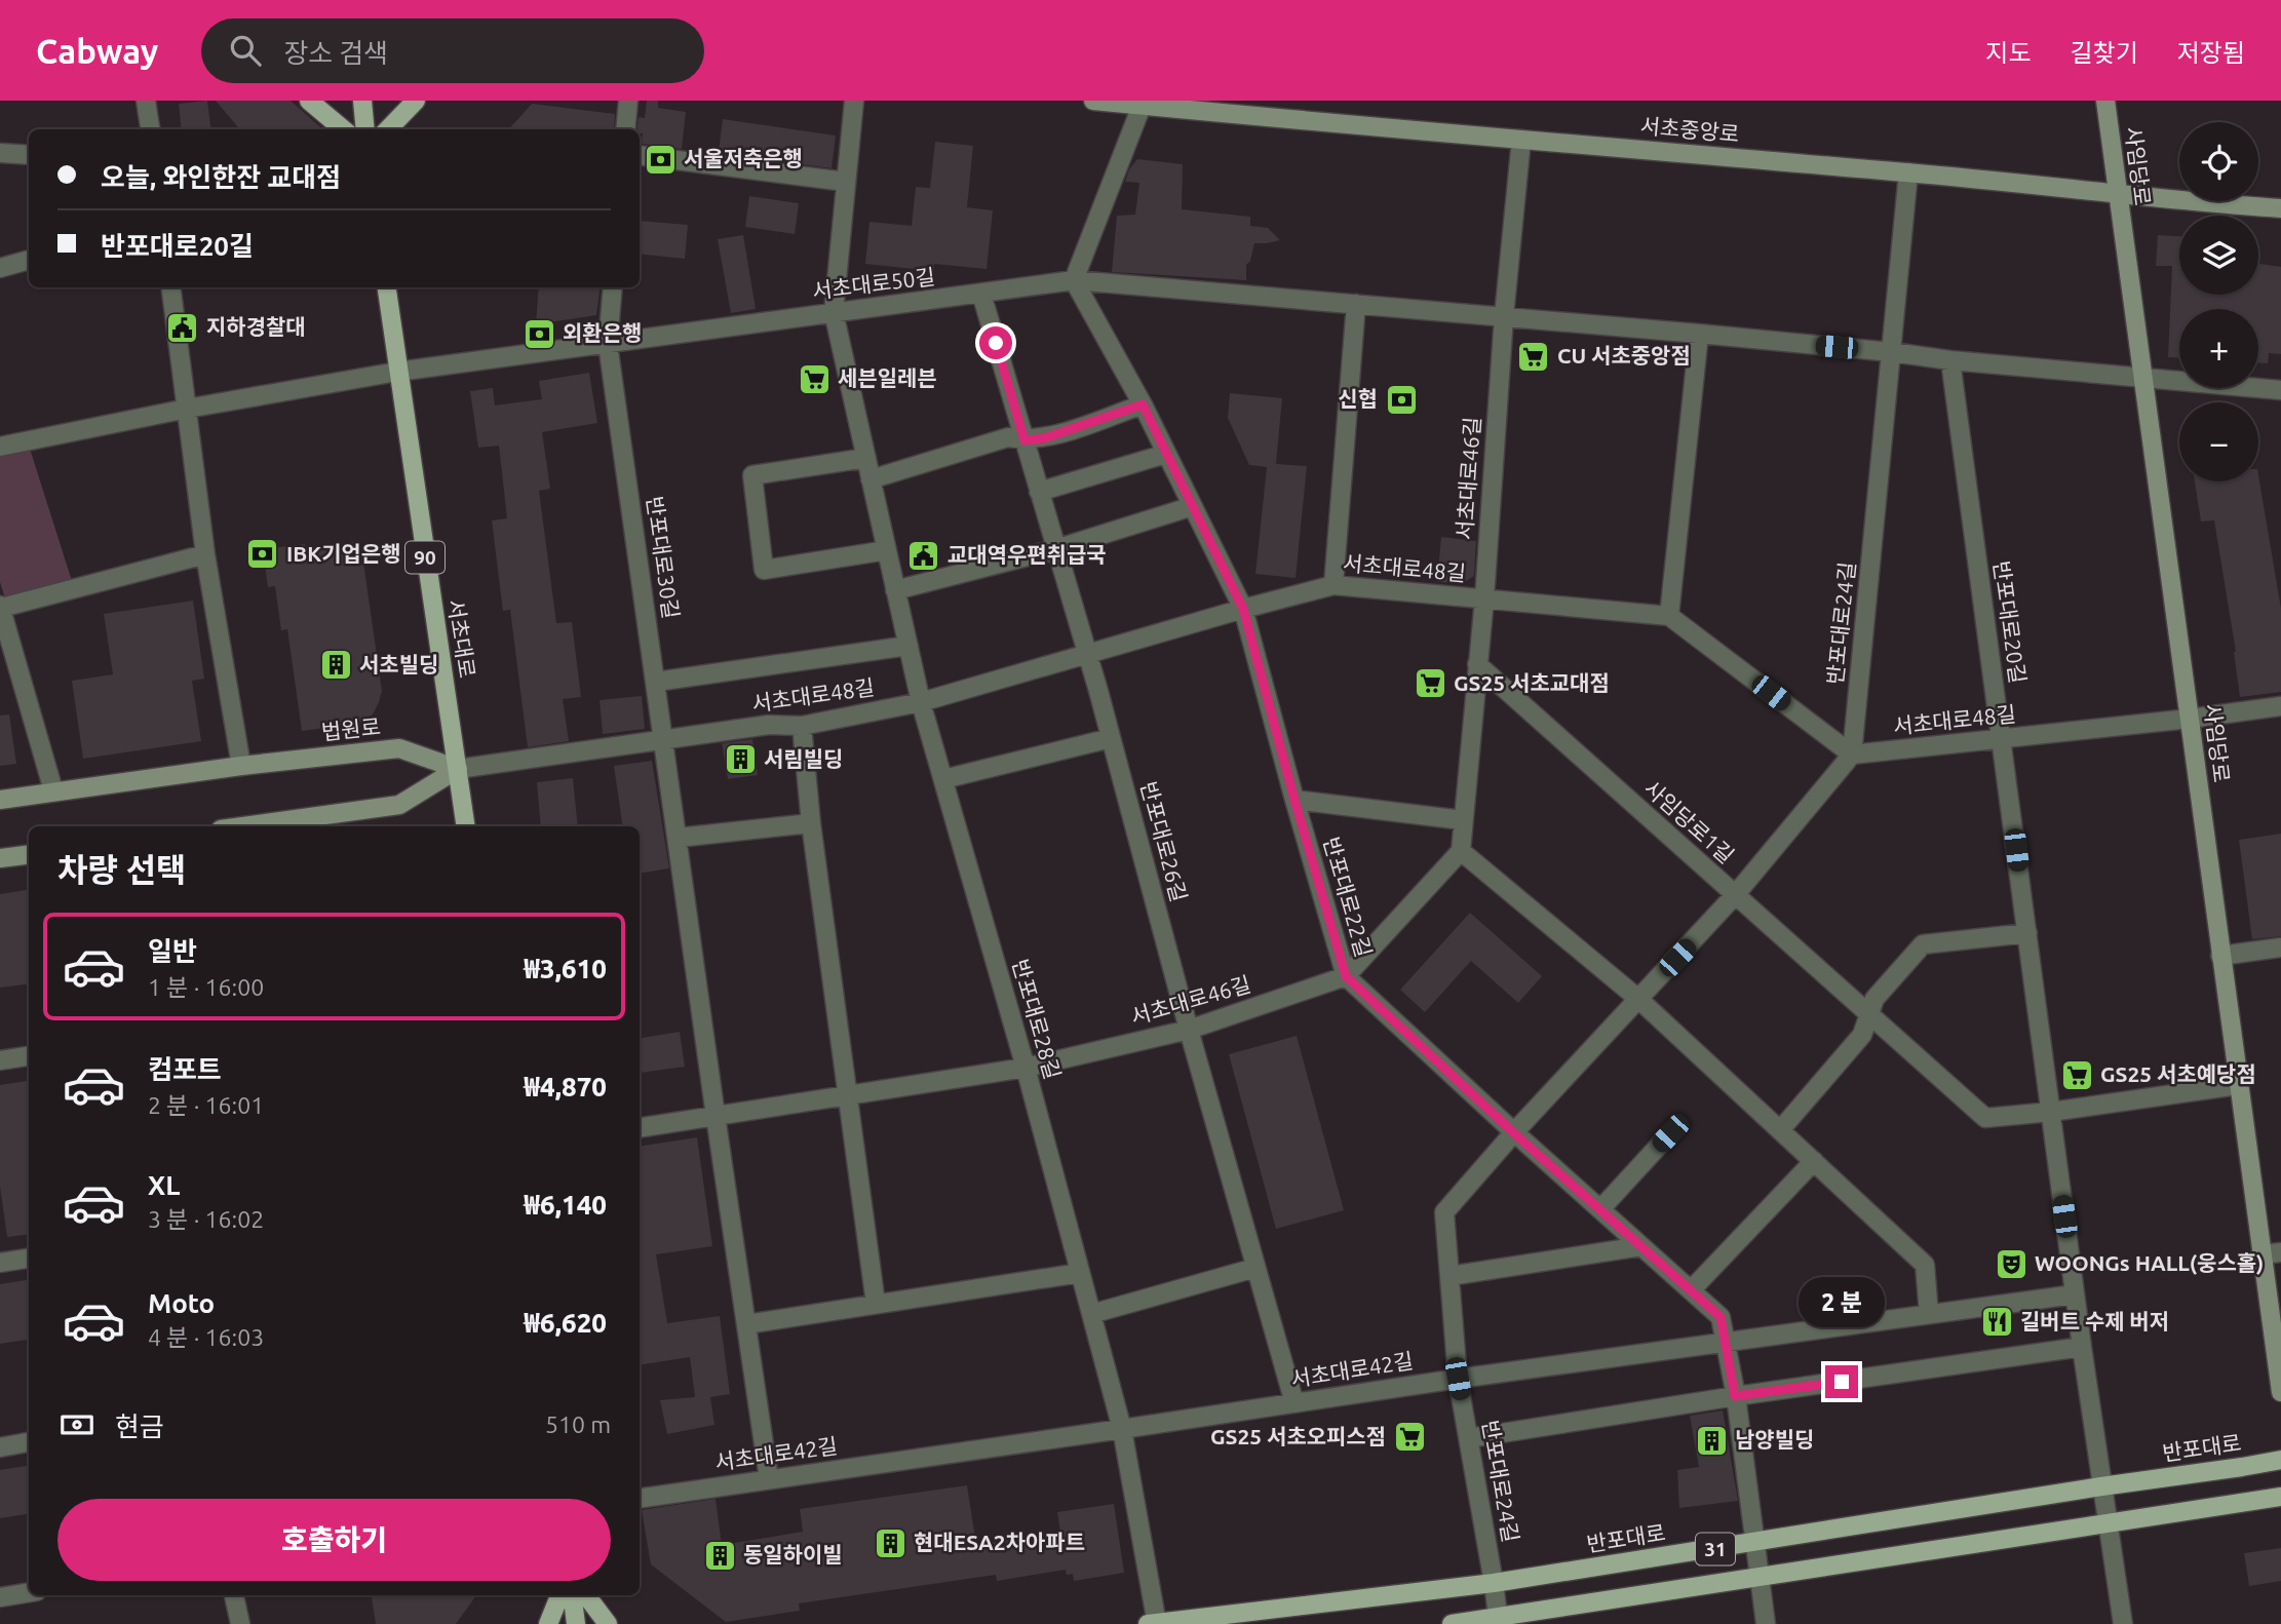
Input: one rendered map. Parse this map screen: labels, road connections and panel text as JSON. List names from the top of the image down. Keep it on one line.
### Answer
{"streets":{"main road":["서초중앙로","사임당로","90","서초대로","법원로","반포대로","31"],"street":["서초대로50길","서초대로46길","반포대로30길","서초대로48길","반포대로20길","반포대로24길","사임당로1길","반포대로26길","반포대로22길","반포대로28길","서초대로42길"]},"crossings":[["서초중앙로","사임당로"],["서초중앙로","서초대로46길"],["서초중앙로","반포대로24길"],["사임당로","서초대로50길"],["사임당로","서초대로48길"],["사임당로","사임당로1길"],["서초대로50길","서초대로46길"],["서초대로50길","반포대로30길"],["서초대로50길","반포대로20길"],["서초대로50길","반포대로24길"],["서초대로50길","서초대로"],["서초대로50길","반포대로26길"],["서초대로50길","반포대로22길"],["서초대로50길","반포대로28길"],["서초대로46길","반포대로30길"],["서초대로46길","서초대로48길"],["서초대로46길","사임당로1길"],["서초대로46길","반포대로26길"],["서초대로46길","반포대로22길"],["서초대로46길","반포대로28길"],["반포대로30길","서초대로48길"],["반포대로30길","서초대로42길"],["서초대로48길","반포대로20길"],["서초대로48길","반포대로24길"],["서초대로48길","서초대로"],["서초대로48길","법원로"],["서초대로48길","반포대로26길"],["서초대로48길","반포대로22길"],["서초대로48길","반포대로28길"],["반포대로20길","사임당로1길"],["반포대로20길","서초대로42길"],["반포대로20길","반포대로"],["반포대로20길","31"],["반포대로24길","사임당로1길"],["반포대로24길","반포대로22길"],["반포대로24길","서초대로42길"],["반포대로24길","반포대로"],["반포대로24길","31"],["서초대로","법원로"],["반포대로26길","서초대로42길"],["반포대로22길","서초대로42길"],["반포대로22길","반포대로"],["반포대로22길","31"],["반포대로28길","서초대로42길"],["반포대로28길","반포대로"]],"places":{"bank":["서울저축은행","외환은행","신협","IBK기업은행"],"public building":["지하경찰대","교대역우편취급국"],"supermarket":["CU 서초중앙점","세븐일레븐","GS25 서초교대점","GS25 서초예당점","GS25 서초오피스점"],"building":["서초빌딩","서림빌딩","남양빌딩","현대ESA2차아파트","동일하이빌"],"theatre":["WOONGs HALL(웅스홀)"],"restaurant":["길버트 수제 버저"]},"page":{"header":"Cabway","search":"장소 검색","nav":["지도","길찾기","저장됨"],"map_buttons":["+","−"],"banner":["오늘, 와인한잔 교대점","반포대로20길"],"heading":"차량 선택","list":[{"name":"일반","note":"1 분 · 16:00","value":"₩3,610"},{"name":"컴포트","note":"2 분 · 16:01","value":"₩4,870"},{"name":"XL","note":"3 분 · 16:02","value":"₩6,140"},{"name":"Moto","note":"4 분 · 16:03","value":"₩6,620"}],"bubble":"2 분","pay":["현금","510 m"],"buttons":"호출하기"}}
